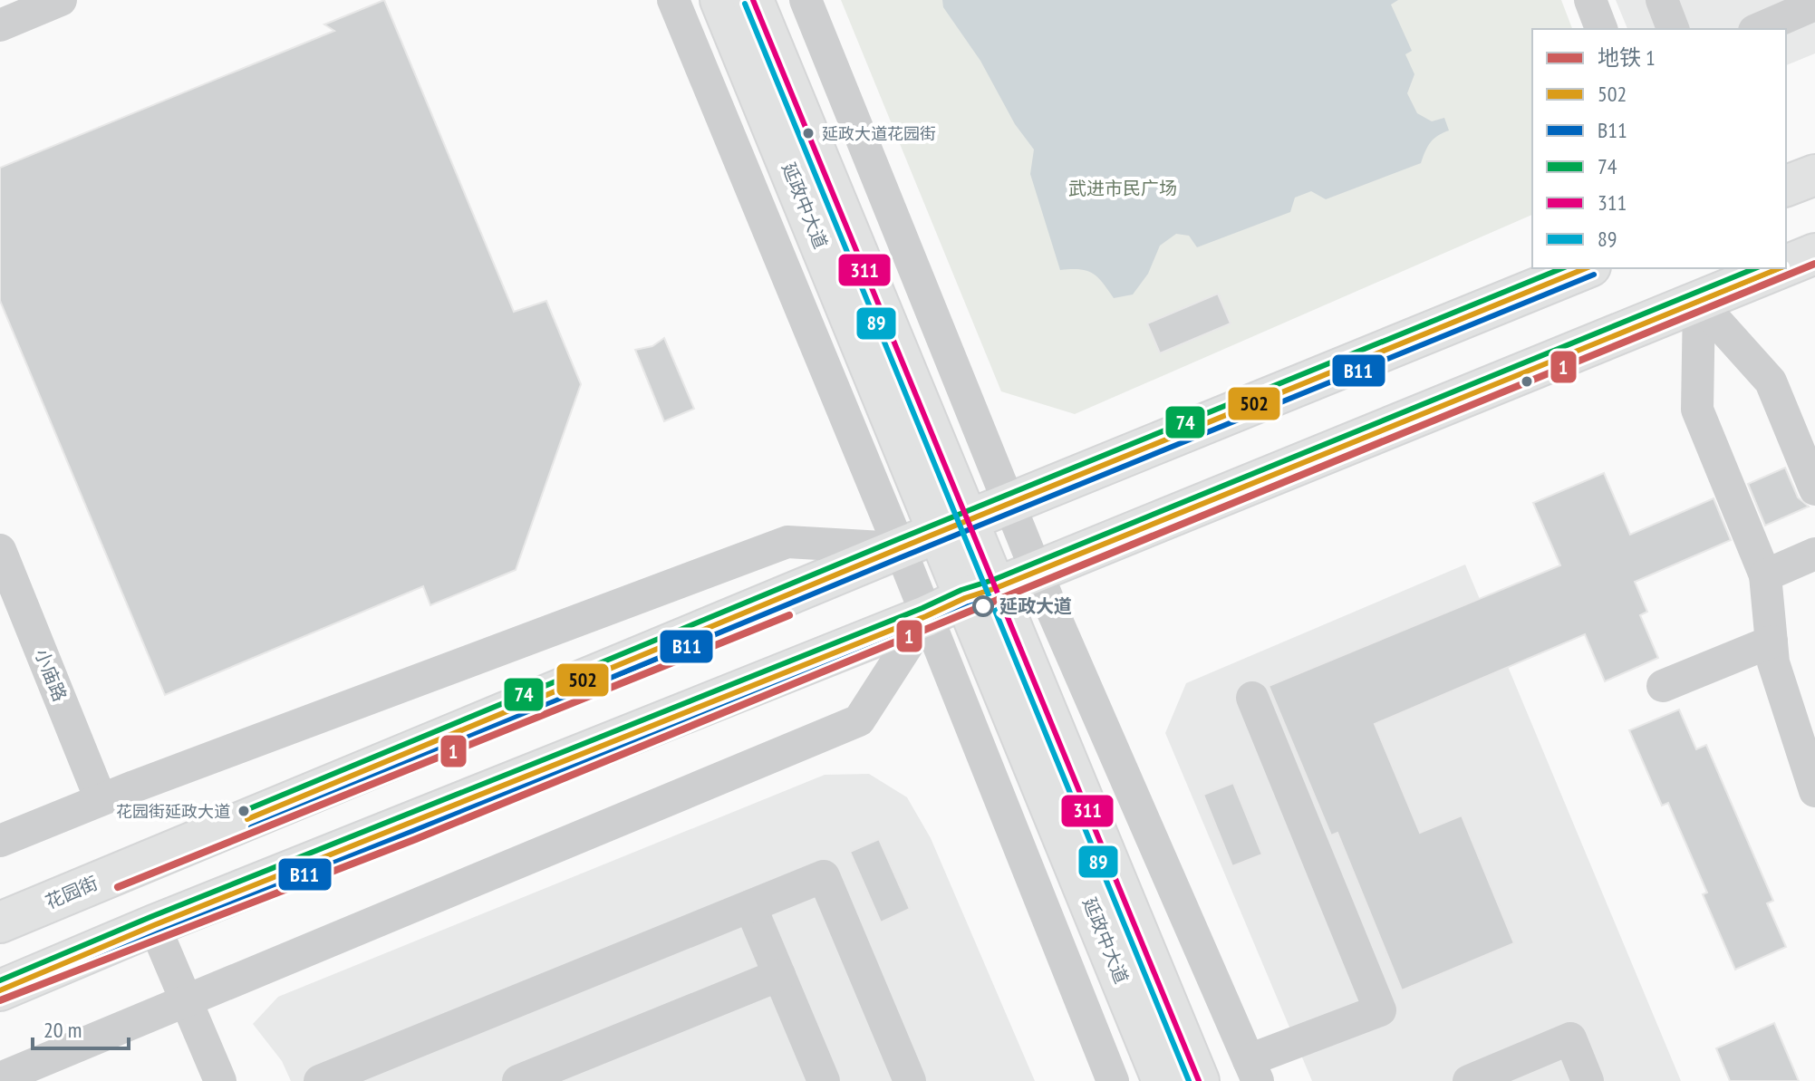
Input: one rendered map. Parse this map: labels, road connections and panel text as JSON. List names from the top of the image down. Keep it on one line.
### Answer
{"streets":{"main road":["延政中大道","花园街"],"street":["小庙路"]},"crossings":[["延政中大道","花园街"]],"parks":["武进市民广场"],"places":["延政大道花园街","延政大道","花园街延政大道"],"lines":["transit line 311","transit line 89","metro line 1","transit line B11","transit line 502","transit line 74"],"legend":["地铁 1","502","B11","74","311","89"],"scale_bar":"20 m"}
